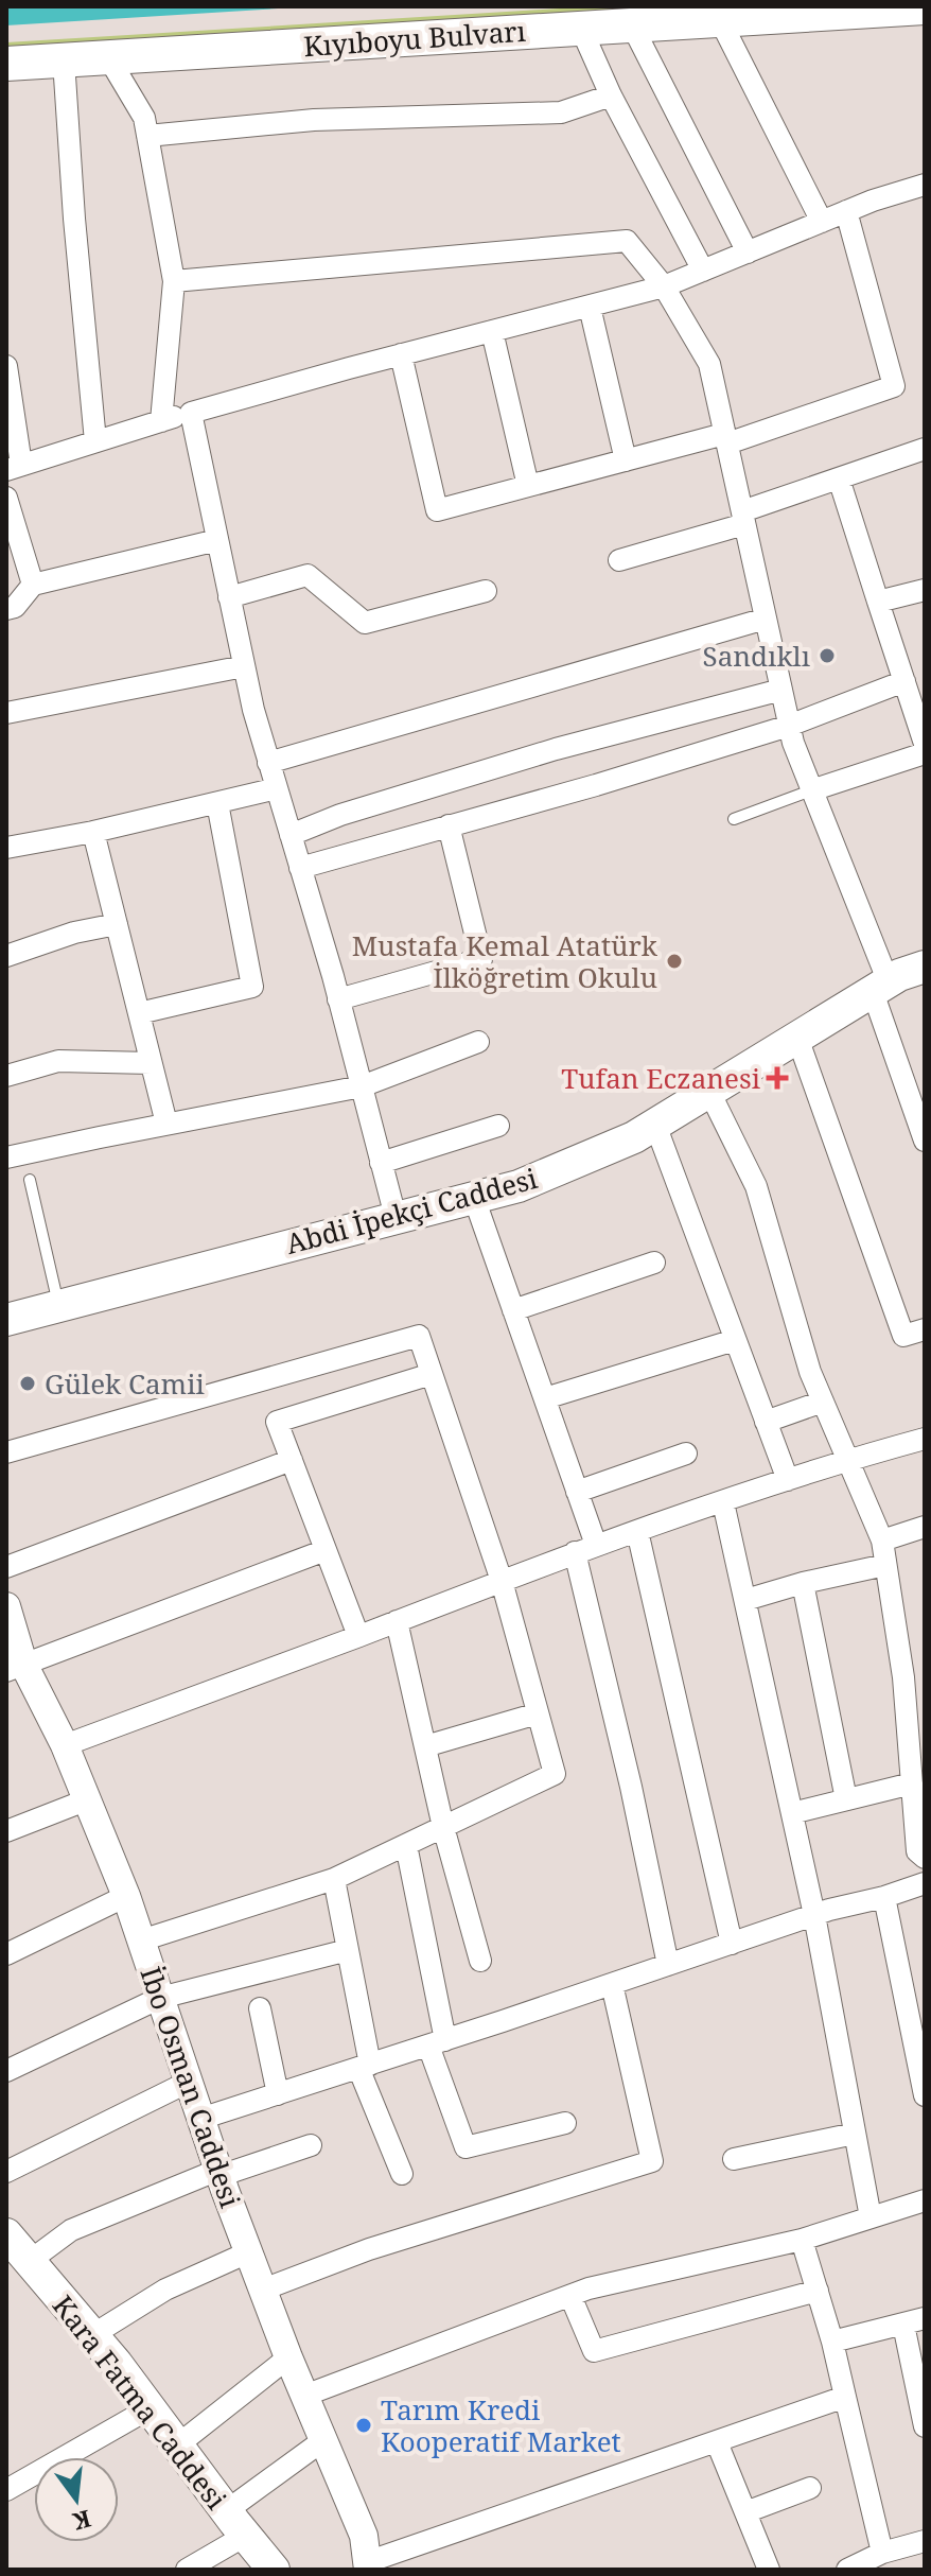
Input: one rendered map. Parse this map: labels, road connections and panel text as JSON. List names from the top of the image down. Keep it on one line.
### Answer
{"streets":{"main road":["Kıyıboyu Bulvarı","Abdi İpekçi Caddesi","Kara Fatma Caddesi"],"street":["İbo Osman Caddesi"]},"places":{"other":["Sandıklı","Mustafa Kemal Atatürk İlköğretim Okulu","Gülek Camii","Tarım Kredi Kooperatif Market"],"health":["Tufan Eczanesi"]},"north":"bottom"}
